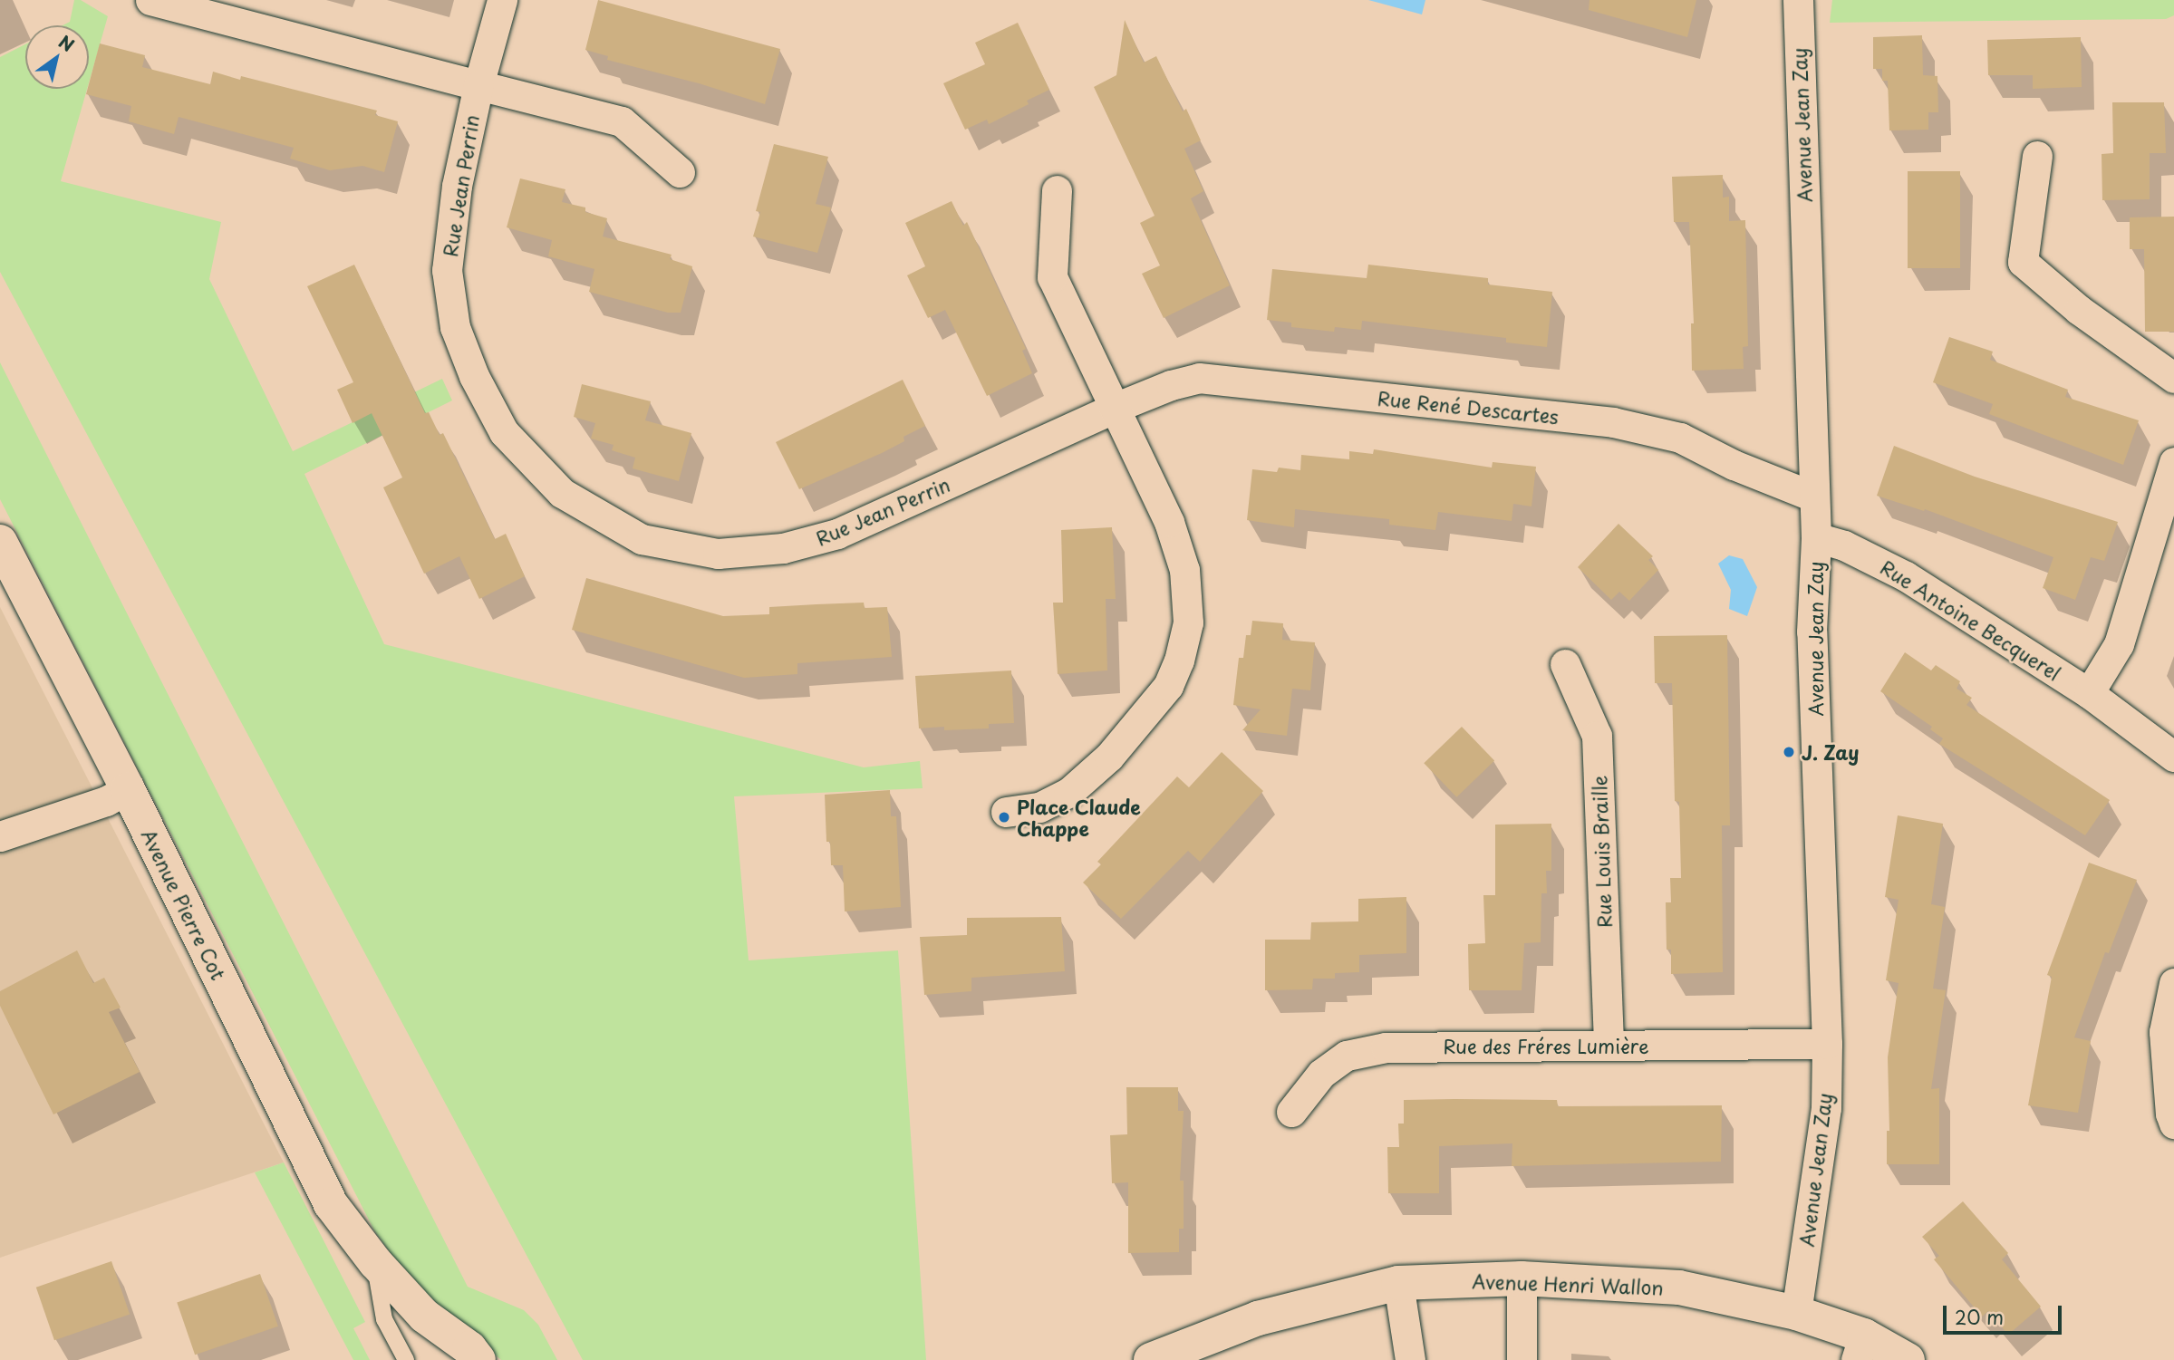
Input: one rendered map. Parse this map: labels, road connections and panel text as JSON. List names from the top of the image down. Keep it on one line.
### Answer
{"streets":{"street":["Avenue Jean Zay","Rue Jean Perrin","Rue René Descartes","Rue Antoine Becquerel","Rue Louis Braille","Avenue Pierre Cot","Rue des Fréres Lumière","Avenue Henri Wallon"]},"crossings":[["Avenue Jean Zay","Rue René Descartes"],["Avenue Jean Zay","Rue Antoine Becquerel"],["Avenue Jean Zay","Rue des Fréres Lumière"],["Avenue Jean Zay","Avenue Henri Wallon"],["Rue Jean Perrin","Rue René Descartes"],["Rue Louis Braille","Rue des Fréres Lumière"]],"places":["J. Zay","Place Claude Chappe"],"scale_bar":"20 m","north":"top right"}
